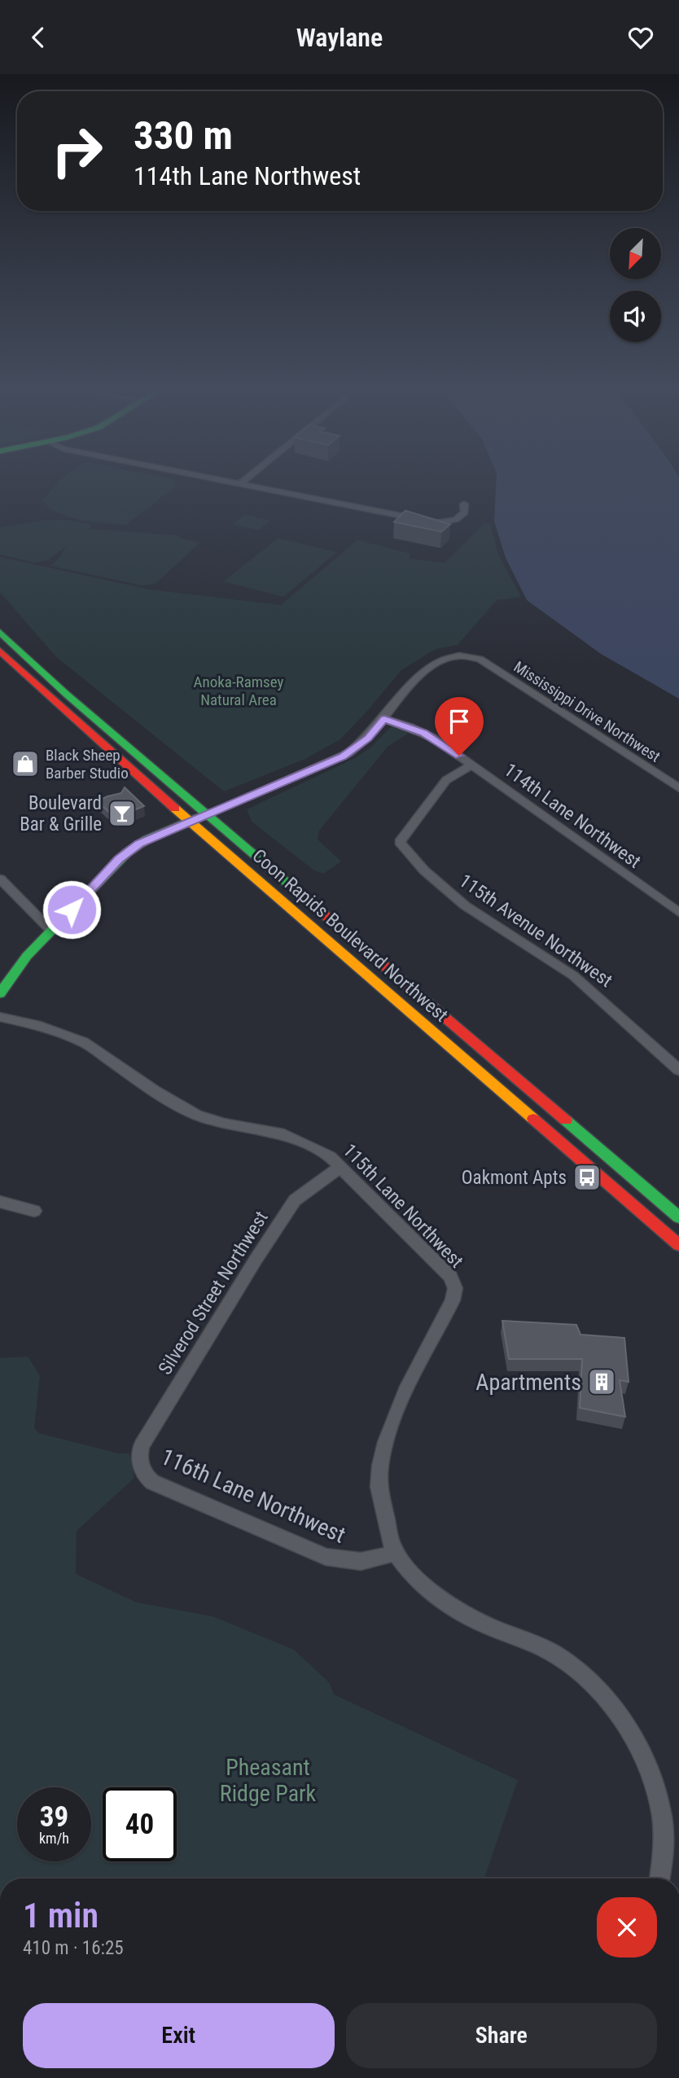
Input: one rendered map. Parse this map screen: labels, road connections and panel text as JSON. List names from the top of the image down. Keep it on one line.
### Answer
{"streets":{"main road":["Coon Rapids Boulevard Northwest"],"street":["Mississippi Drive Northwest","114th Lane Northwest","115th Avenue Northwest","115th Lane Northwest","Silverod Street Northwest","116th Lane Northwest"]},"crossings":[["Mississippi Drive Northwest","114th Lane Northwest"],["114th Lane Northwest","115th Avenue Northwest"],["115th Lane Northwest","Silverod Street Northwest"],["115th Lane Northwest","116th Lane Northwest"],["Silverod Street Northwest","116th Lane Northwest"]],"parks":["Anoka-Ramsey Natural Area","Pheasant Ridge Park"],"places":{"shop":["Black Sheep Barber Studio"],"bar":["Boulevard Bar & Grille"],"bus stop":["Oakmont Apts"],"building":["Apartments"]},"north":"bottom left","page":{"header":"Waylane","turn":["330 m","114th Lane Northwest"],"speed":"39 km/h","limit":"40","heading":["1 min","410 m · 16:25"],"buttons":["Exit","Share"]}}
